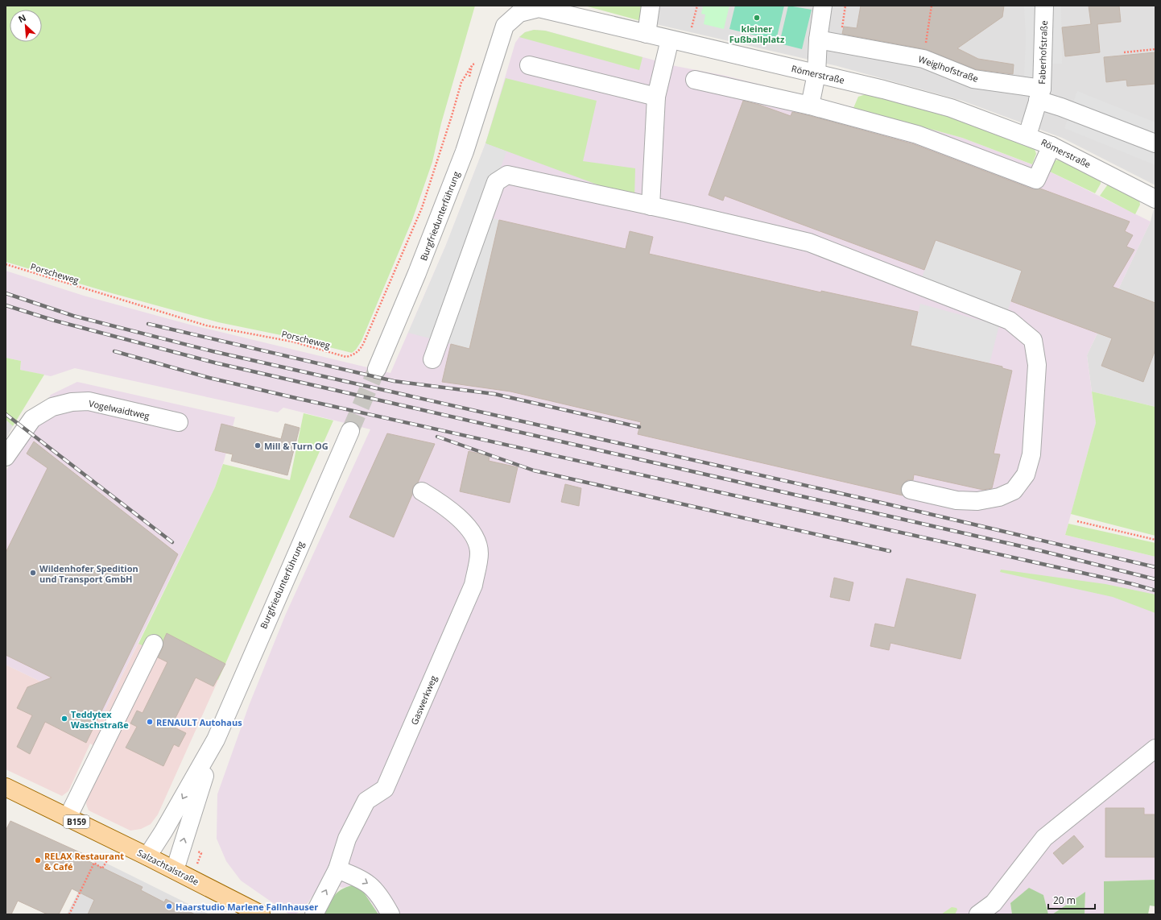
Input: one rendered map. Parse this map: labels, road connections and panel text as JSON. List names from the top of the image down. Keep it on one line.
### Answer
{"streets":{"main road":["B159","Salzachtalstraße"],"street":["Faberhofstraße","Weiglhofstraße","Römerstraße","Burgfriedunterführung","Vogelwaidtweg","Gaswerkweg"],"path":["Porscheweg"]},"crossings":[["Faberhofstraße","Weiglhofstraße"],["Faberhofstraße","Römerstraße"],["Römerstraße","Burgfriedunterführung"],["Römerstraße","Porscheweg"],["Burgfriedunterführung","Porscheweg"],["Burgfriedunterführung","Salzachtalstraße"]],"places":["kleiner Fußballplatz","Mill & Turn OG","Wildenhofer Spedition und Transport GmbH","Teddytex Waschstraße","RENAULT Autohaus","RELAX Restaurant & Café","Haarstudio Marlene Fallnhauser"],"scale_bar":"20 m","north":"top left"}
